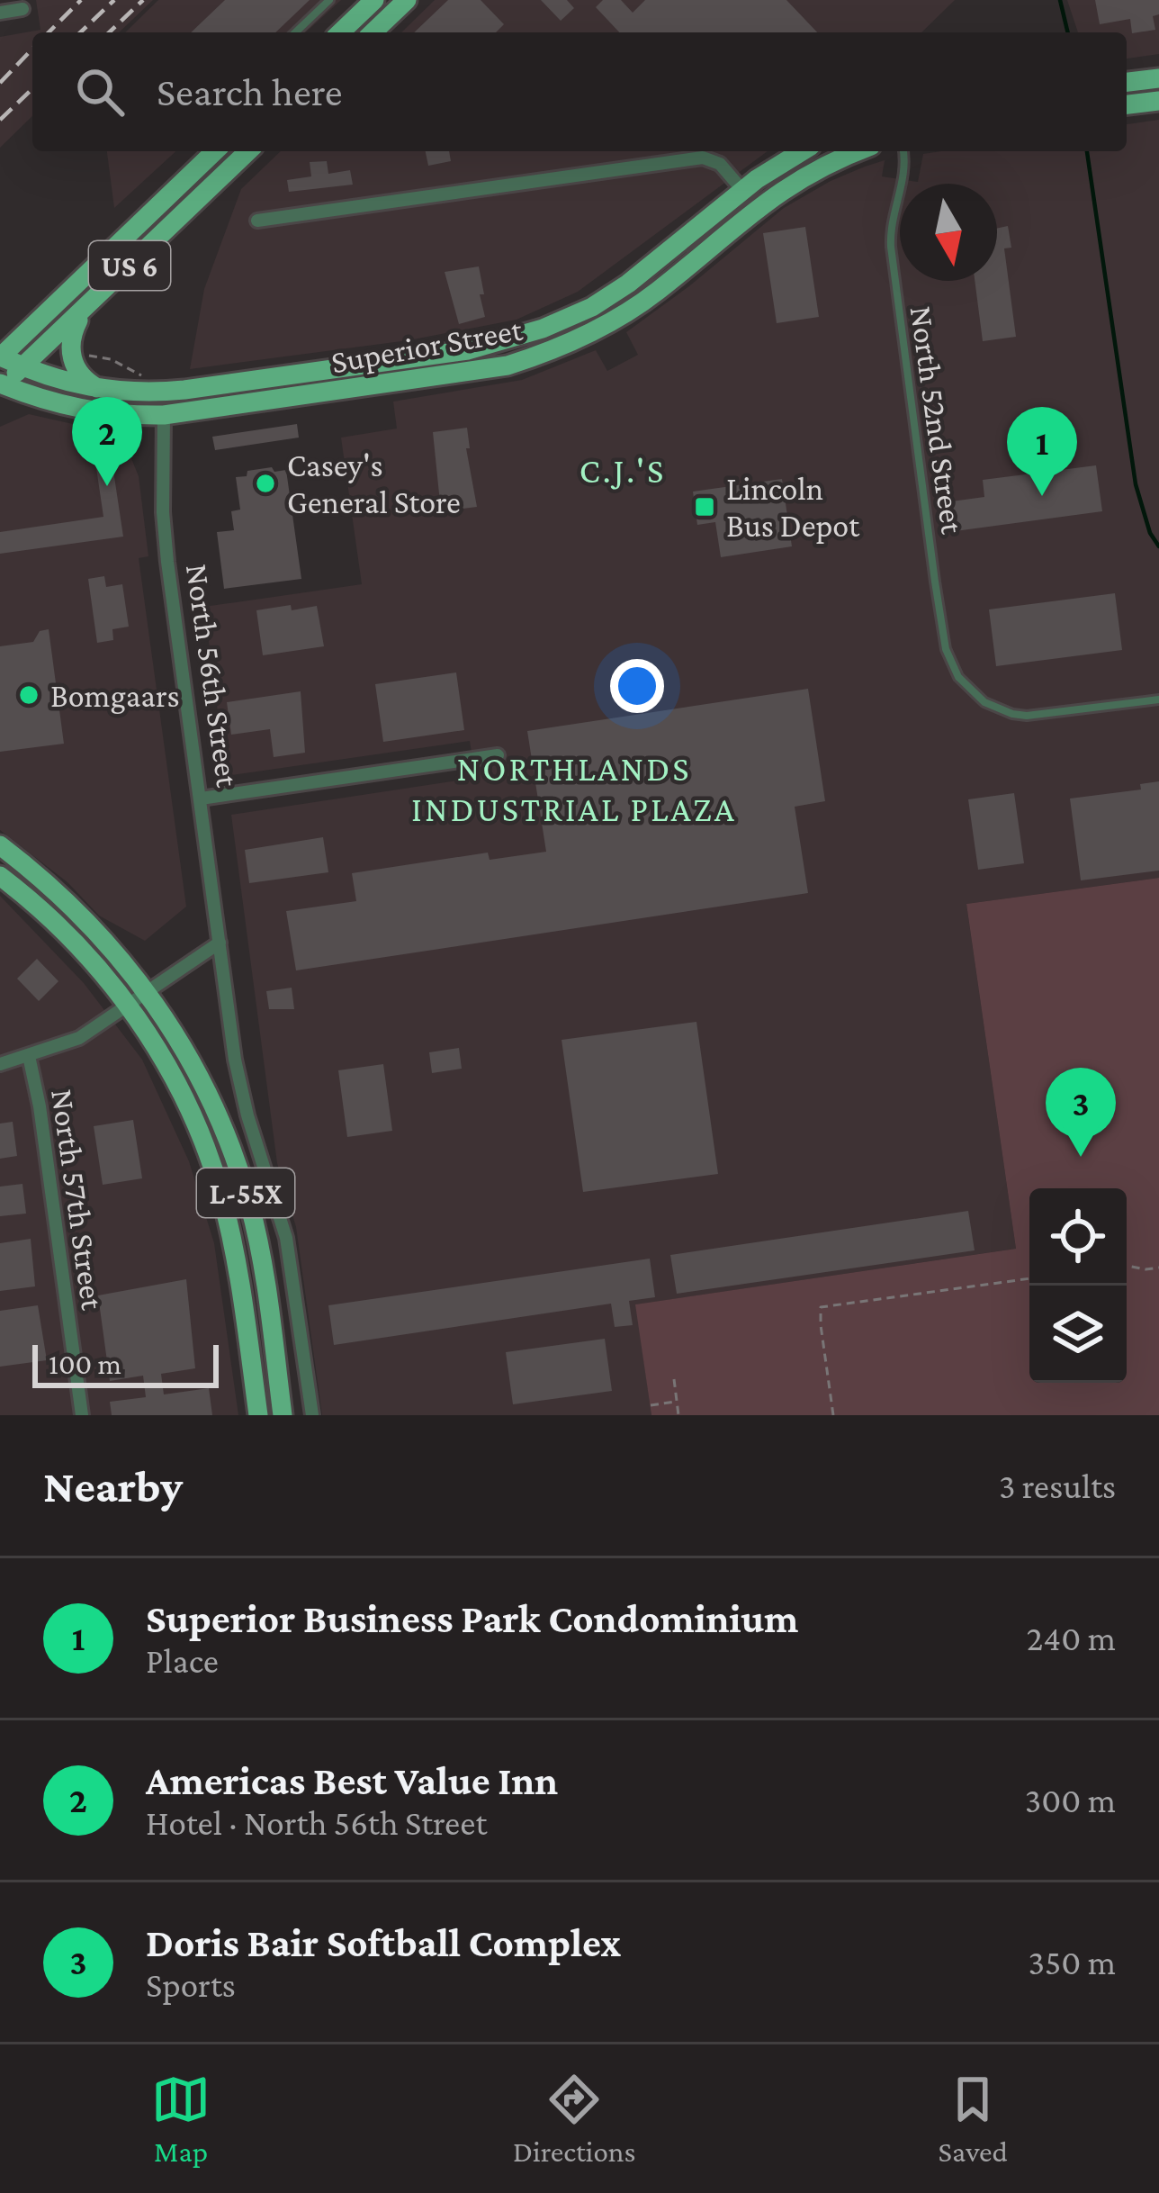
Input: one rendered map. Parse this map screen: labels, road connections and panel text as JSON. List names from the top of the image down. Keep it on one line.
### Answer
{"streets":{"main road":["US 6","Superior Street","L-55X"],"street":["North 56th Street","North 57th Street"],"lane":["North 52nd Street"]},"crossings":[["US 6","Superior Street"],["Superior Street","North 56th Street"]],"districts":["C.J.'S","NORTHLANDS INDUSTRIAL PLAZA"],"places":{"other":["Casey's General Store","Bomgaars"],"transit":["Lincoln Bus Depot"]},"scale_bar":"100 m","north":"bottom","page":{"search":"Search here","pins":["2","1","3"],"scale":"100 m","heading":["Nearby","3 results"],"list":[{"mark":"1","name":"Superior Business Park Condominium","note":"Place","value":"240 m"},{"mark":"2","name":"Americas Best Value Inn","note":"Hotel · North 56th Street","value":"300 m"},{"mark":"3","name":"Doris Bair Softball Complex","note":"Sports","value":"350 m"}],"nav":["Map","Directions","Saved"]}}
